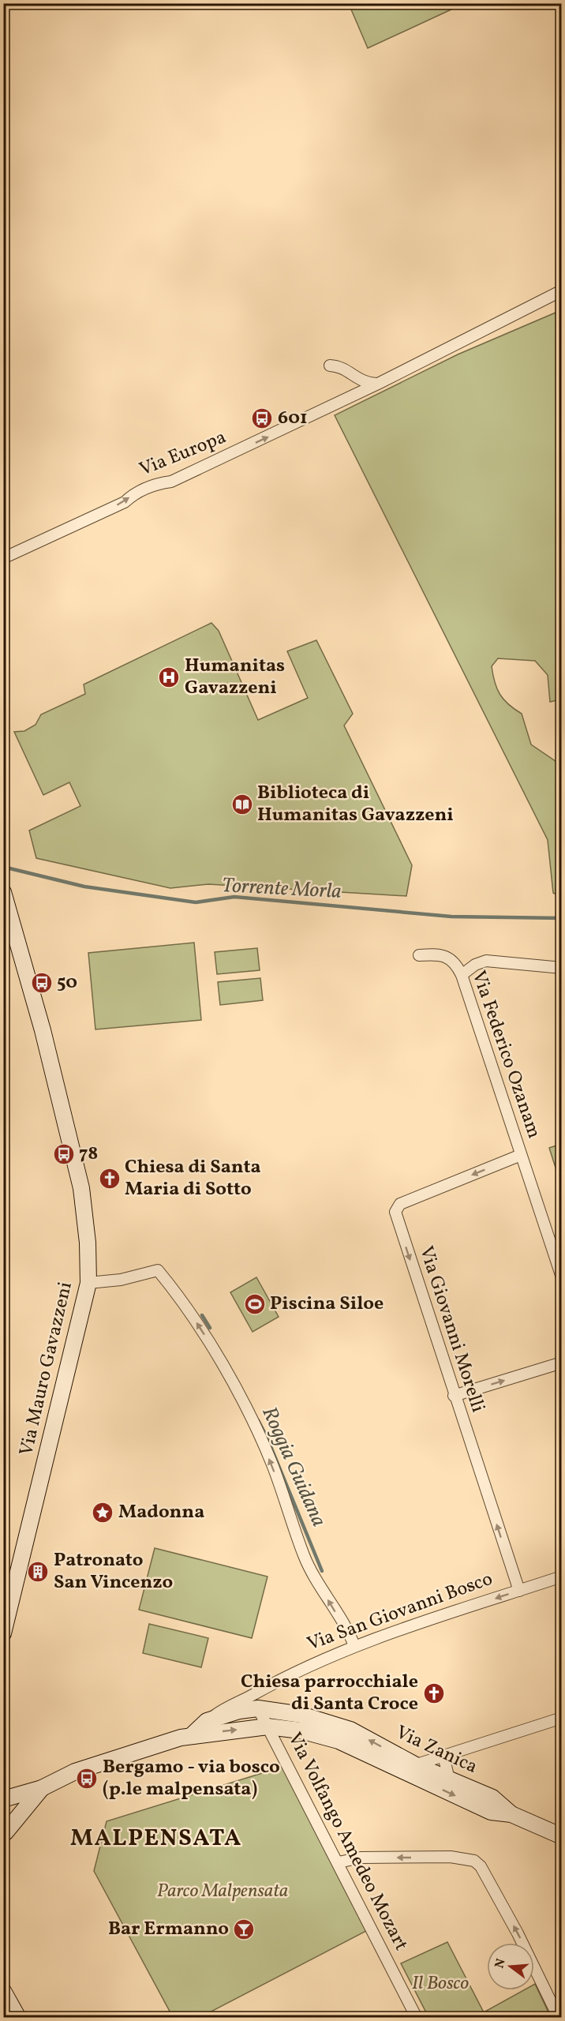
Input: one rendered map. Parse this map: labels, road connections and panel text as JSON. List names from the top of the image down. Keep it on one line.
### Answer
{"streets":{"main road":["Via Mauro Gavazzeni","Via San Giovanni Bosco","Via Zanica"],"street":["Via Europa","Via Federico Ozanam","Via Giovanni Morelli","Via Volfango Amedeo Mozart"]},"crossings":[["Via Federico Ozanam","Via Giovanni Morelli"],["Via Giovanni Morelli","Via San Giovanni Bosco"],["Via San Giovanni Bosco","Via Zanica"],["Via San Giovanni Bosco","Via Volfango Amedeo Mozart"],["Via Zanica","Via Volfango Amedeo Mozart"]],"one_way":["Via Europa"],"districts":["MALPENSATA"],"water":["Torrente Morla","Roggia Guidana"],"parks":["Parco Malpensata","Il Bosco"],"places":{"bus stop":["601","50","78","Bergamo - via bosco (p.le malpensata)"],"hospital":["Humanitas Gavazzeni"],"library":["Biblioteca di Humanitas Gavazzeni"],"church":["Chiesa di Santa Maria di Sotto","Chiesa parrocchiale di Santa Croce"],"sports":["Piscina Siloe"],"place":["Madonna"],"building":["Patronato San Vincenzo"],"bar":["Bar Ermanno"]},"north":"left"}
